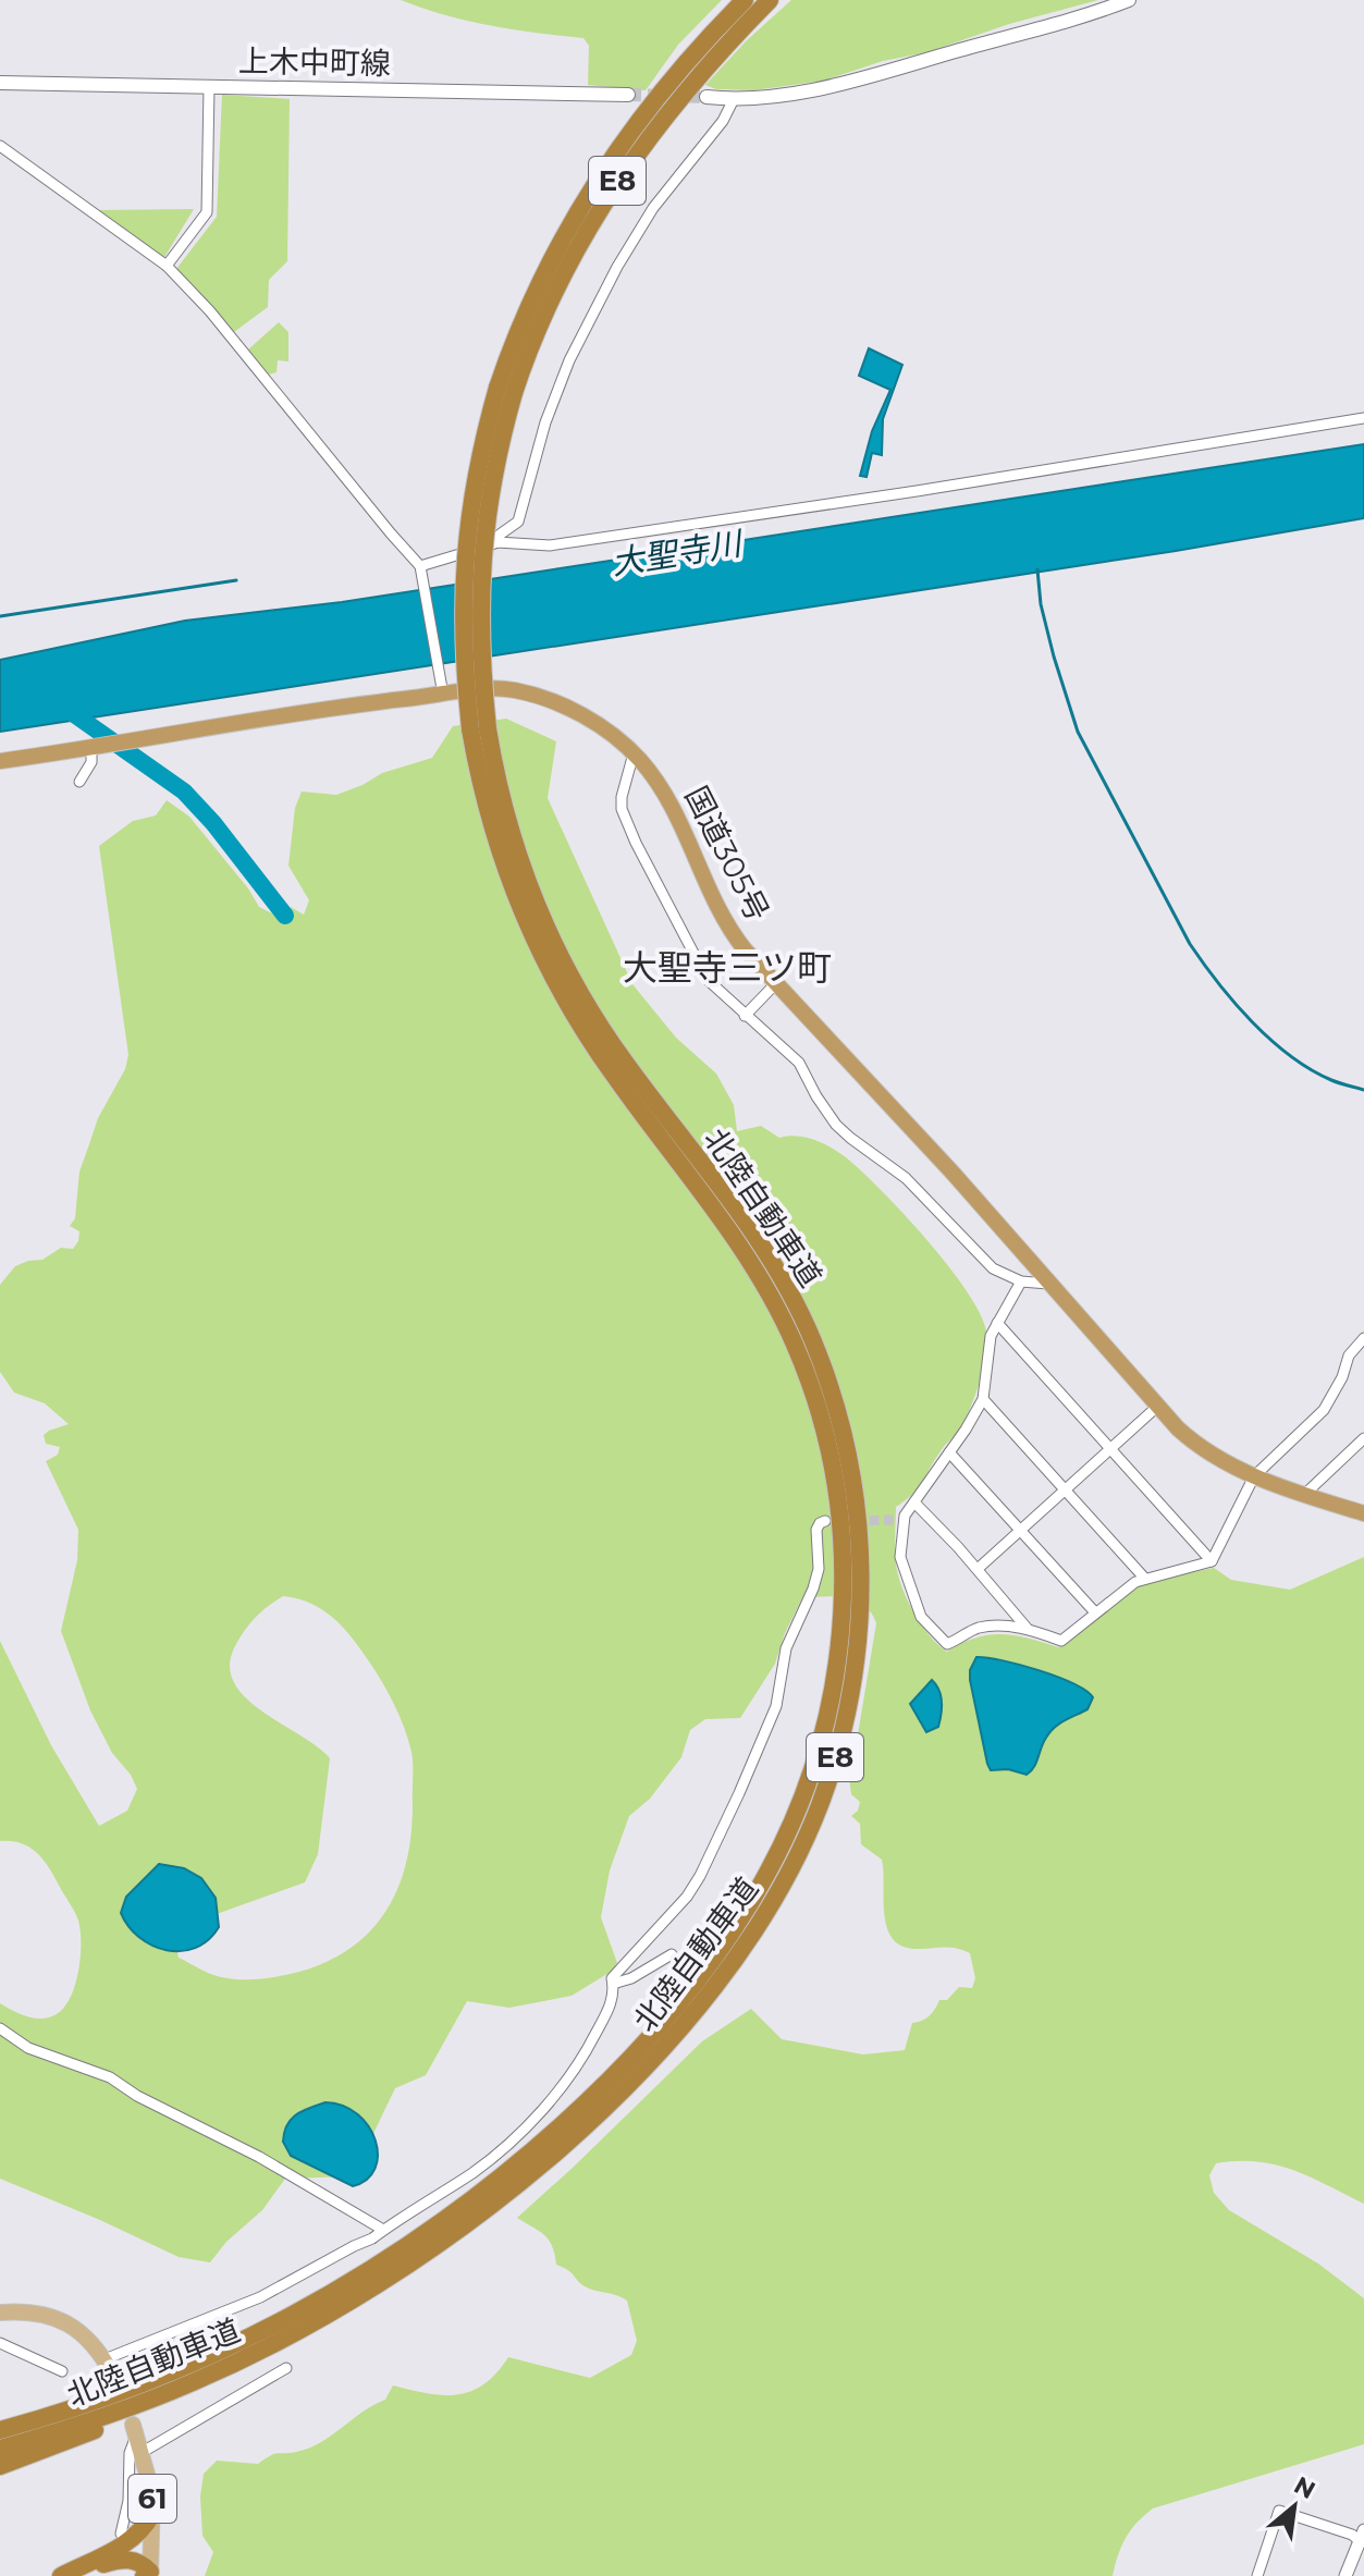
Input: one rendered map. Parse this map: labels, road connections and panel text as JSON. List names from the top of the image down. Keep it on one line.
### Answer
{"streets":{"highway":["E8","国道305号","北陸自動車道"],"main road":["上木中町線","61"]},"districts":["大聖寺三ツ町"],"water":["大聖寺川"],"north":"top right"}
